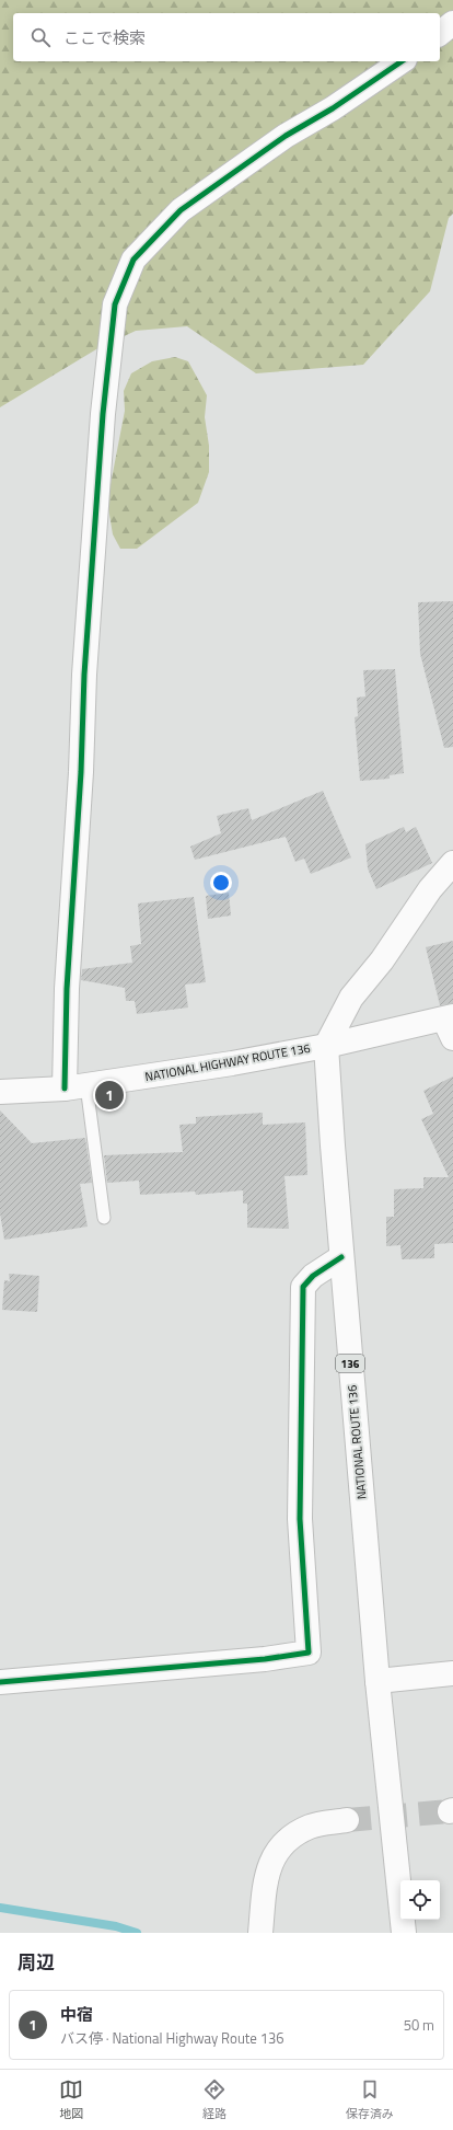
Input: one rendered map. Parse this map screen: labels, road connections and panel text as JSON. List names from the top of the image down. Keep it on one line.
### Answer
{"streets":{"main road":["NATIONAL HIGHWAY ROUTE 136","136","NATIONAL ROUTE 136"]},"crossings":[["NATIONAL HIGHWAY ROUTE 136","NATIONAL ROUTE 136"]],"page":{"search":"ここで検索","pins":"1","heading":"周辺","list":[{"mark":"1","name":"中宿","note":"バス停 · National Highway Route 136","value":"50 m"}],"nav":["地図","経路","保存済み"]}}
